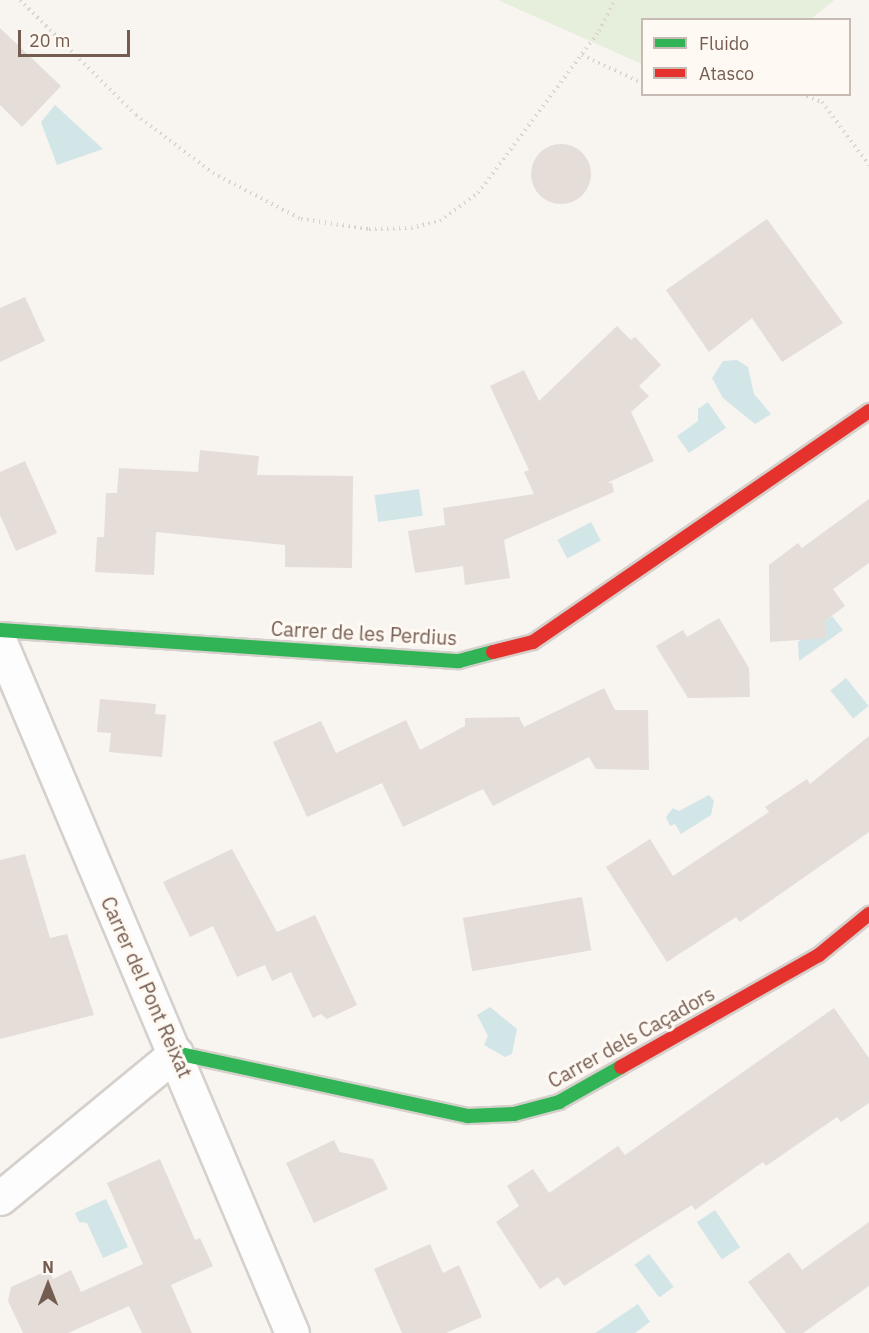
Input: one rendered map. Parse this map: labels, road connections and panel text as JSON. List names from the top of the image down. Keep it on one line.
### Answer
{"streets":{"street":["Carrer de les Perdius","Carrer del Pont Reixat","Carrer dels Caçadors"]},"crossings":[["Carrer del Pont Reixat","Carrer dels Caçadors"]],"legend":["Fluido","Atasco"],"scale_bar":"20 m","north":"top"}
